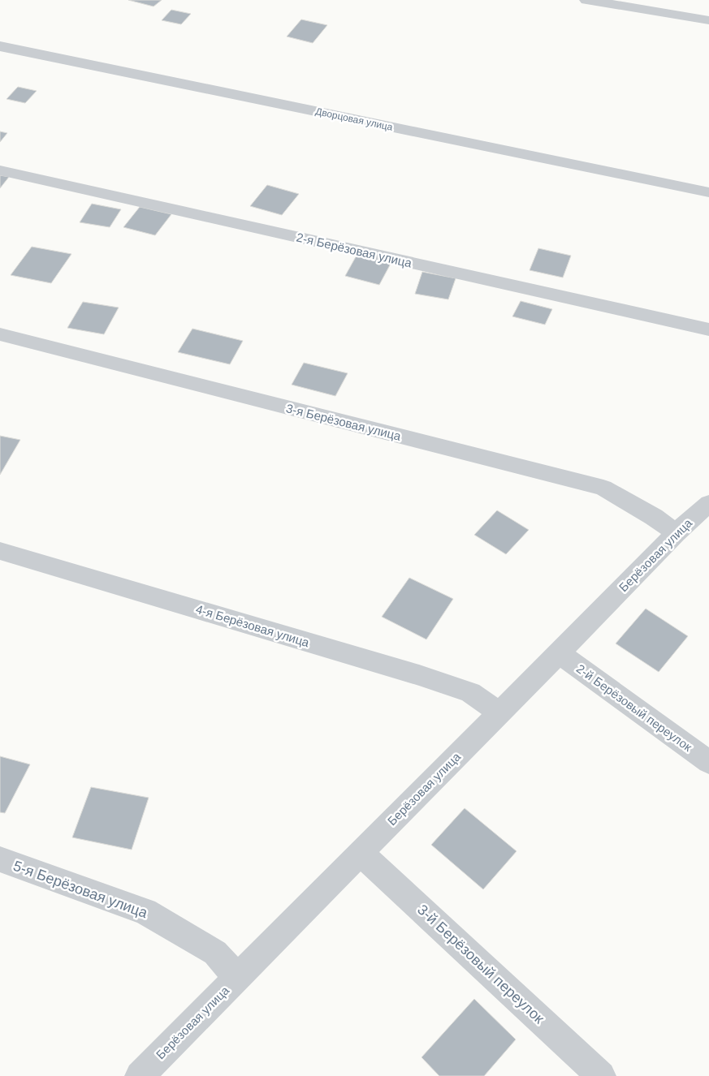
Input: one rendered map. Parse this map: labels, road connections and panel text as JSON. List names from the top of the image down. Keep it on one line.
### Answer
{"streets":{"street":["Дворцовая улица","2-я Берёзовая улица","3-я Берёзовая улица","Берёзовая улица","4-я Берёзовая улица","2-й Берёзовый переулок","5-я Берёзовая улица","3-й Берёзовый переулок"]},"crossings":[["3-я Берёзовая улица","Берёзовая улица"],["Берёзовая улица","4-я Берёзовая улица"],["Берёзовая улица","2-й Берёзовый переулок"],["Берёзовая улица","5-я Берёзовая улица"],["Берёзовая улица","3-й Берёзовый переулок"]]}
